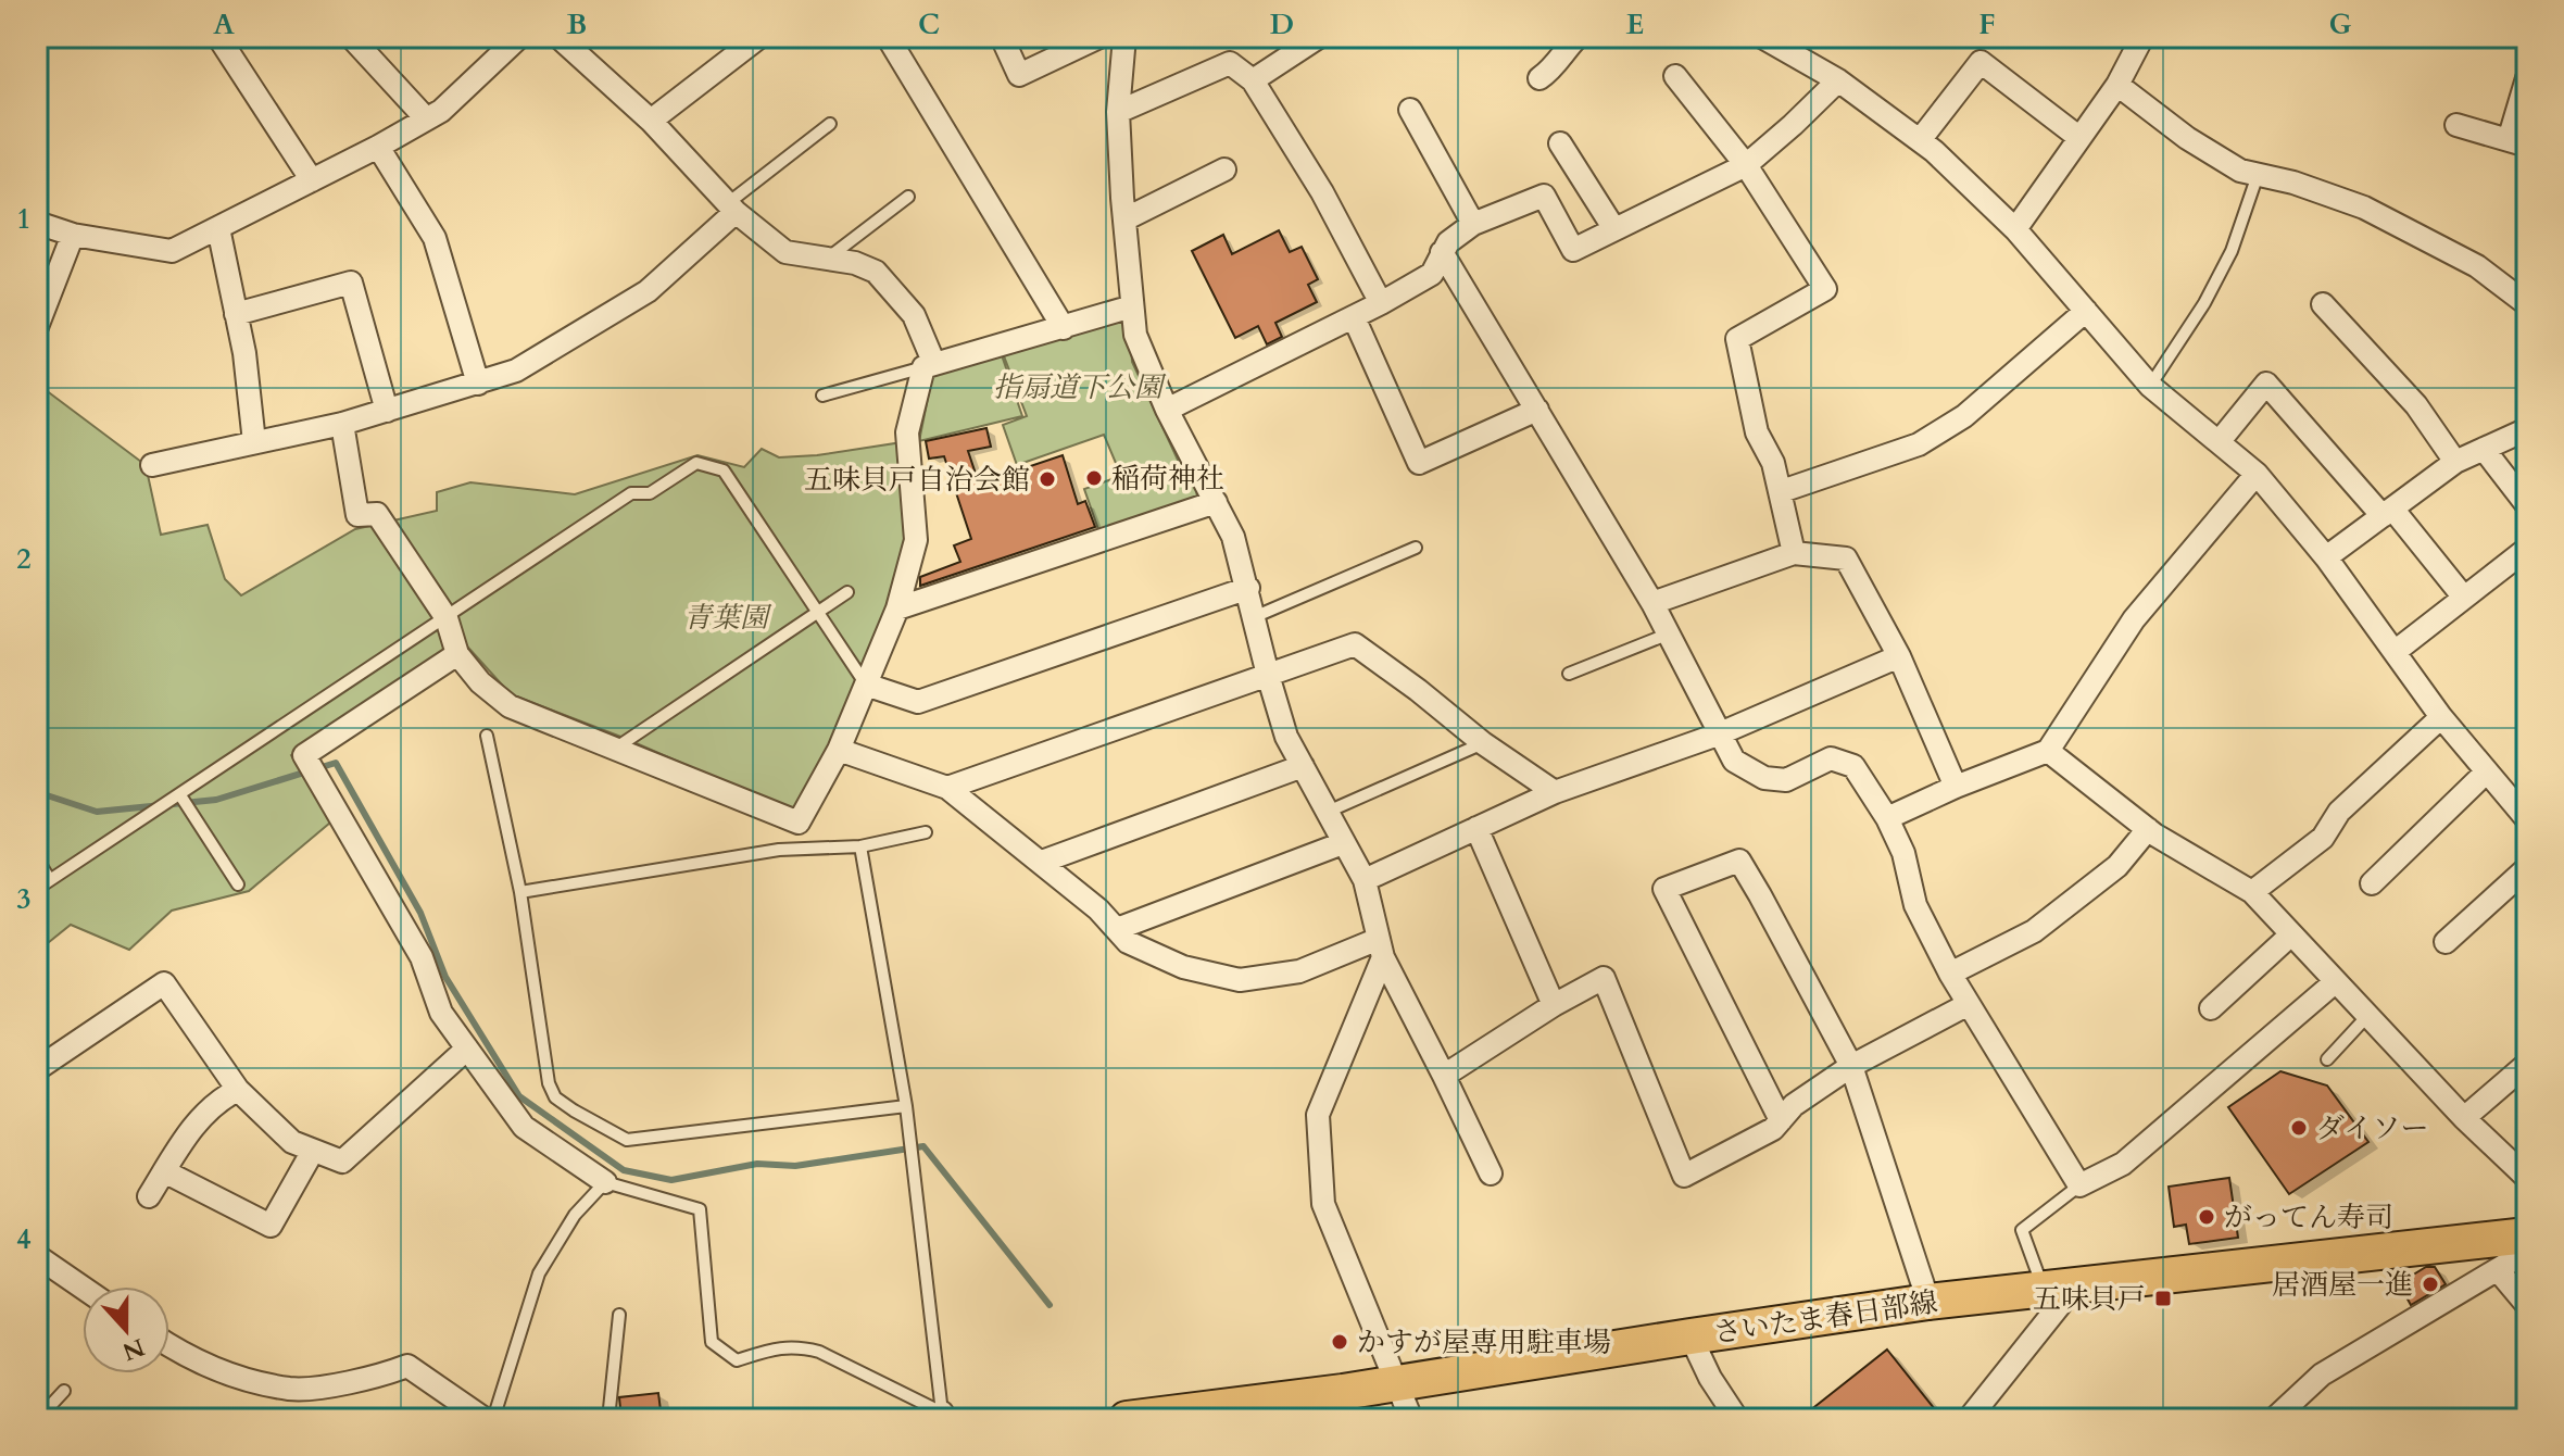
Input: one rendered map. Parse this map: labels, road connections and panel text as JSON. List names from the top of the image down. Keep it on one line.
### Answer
{"streets":{"main road":["さいたま春日部線"]},"parks":["指扇道下公園","青葉園"],"places":{"other":["稲荷神社","五味貝戸自治会館","ダイソー","がってん寿司","居酒屋一進","かすが屋専用駐車場"],"transit":["五味貝戸"]},"north":"bottom","grid":{"columns":["A","B","C","D","E","F","G"],"rows":["1","2","3","4"]}}
